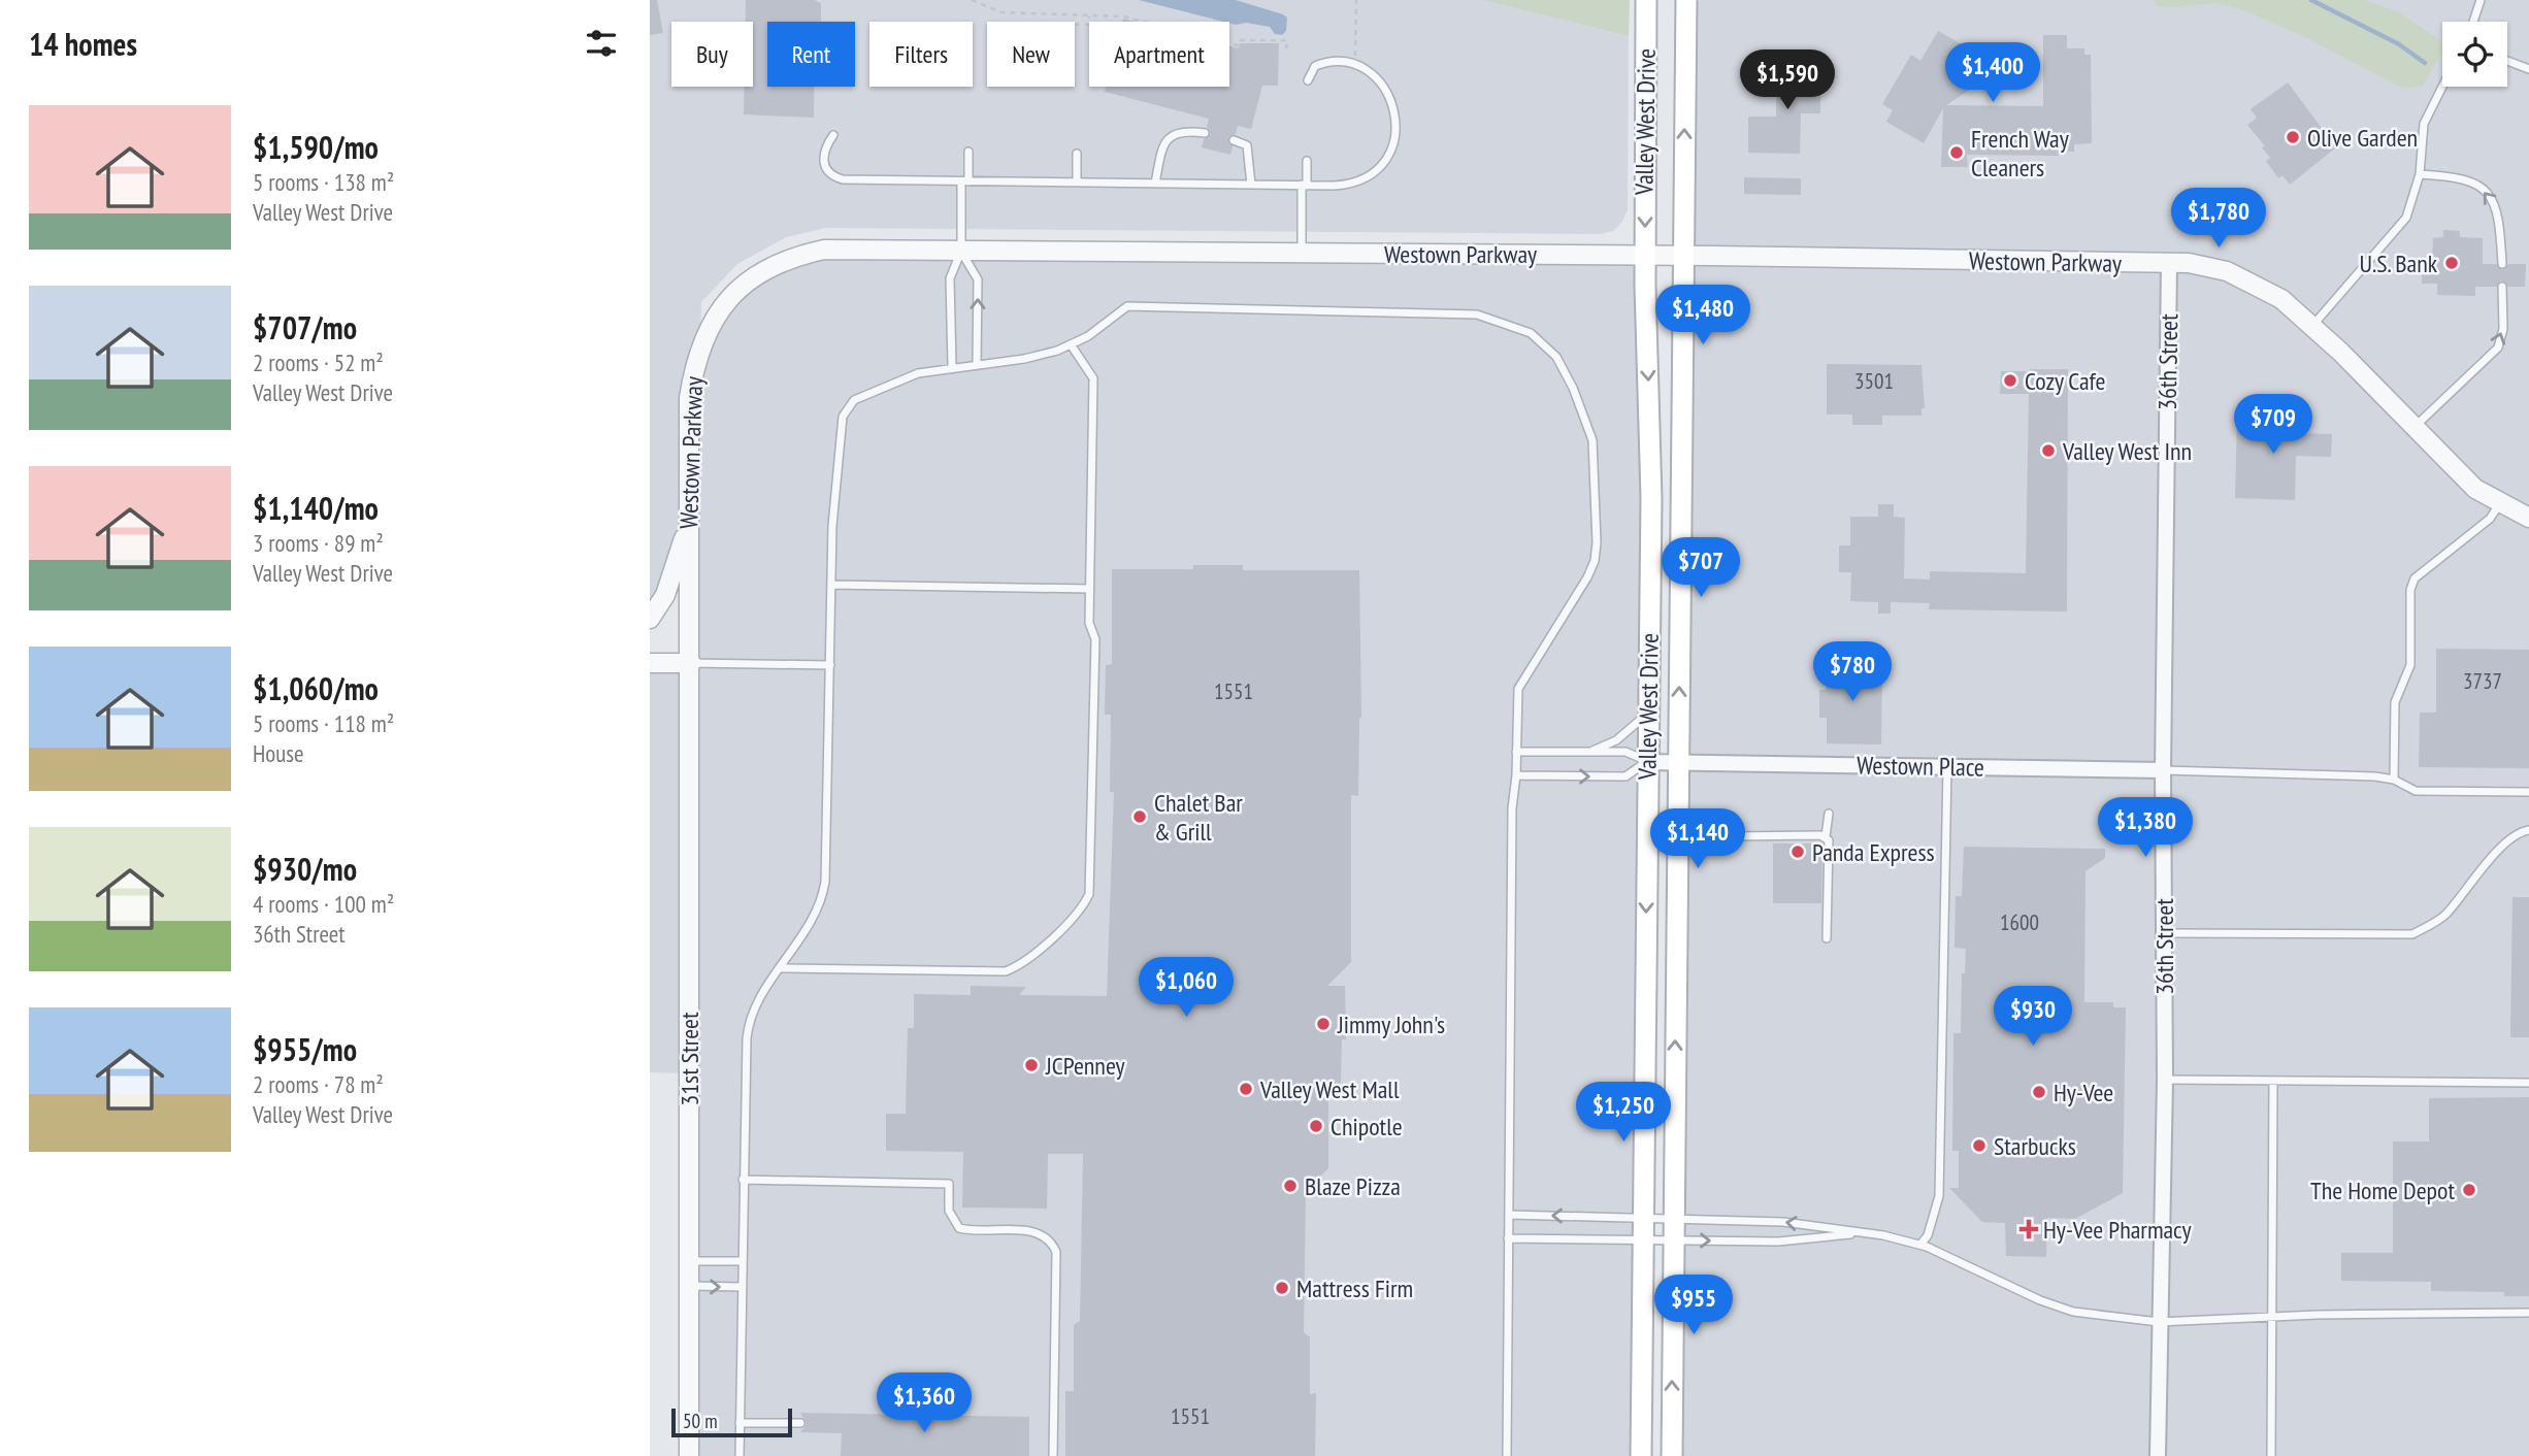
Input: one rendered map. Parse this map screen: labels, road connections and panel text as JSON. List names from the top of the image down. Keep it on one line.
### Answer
{"streets":{"main road":["Valley West Drive"],"street":["Westown Parkway","36th Street","Westown Place","31st Street"]},"crossings":[["Valley West Drive","Westown Parkway"],["Valley West Drive","Westown Place"],["Westown Parkway","36th Street"],["Westown Parkway","31st Street"],["36th Street","Westown Place"]],"places":{"other":["Olive Garden","French Way Cleaners","U.S. Bank","Cozy Cafe","Valley West Inn","Chalet Bar & Grill","Panda Express","Jimmy John's","JCPenney","Valley West Mall","Hy-Vee","Chipotle","Starbucks","Blaze Pizza","The Home Depot","Mattress Firm"],"health":["Hy-Vee Pharmacy"]},"house_numbers":["3501","3737","1551","1600","1551"],"scale_bar":"50 m","page":{"heading":"14 homes","chip":["Buy","Rent","Filters","New","Apartment"],"price":["$1,400","$1,590","$1,780","$1,480","$709","$707","$780","$1,380","$1,140","$1,060","$930","$1,250","$955","$1,360"],"list":[{"name":"$1,590/mo","note":"5 rooms · 138 m² · Valley West Drive"},{"name":"$707/mo","note":"2 rooms · 52 m² · Valley West Drive"},{"name":"$1,140/mo","note":"3 rooms · 89 m² · Valley West Drive"},{"name":"$1,060/mo","note":"5 rooms · 118 m² · House"},{"name":"$930/mo","note":"4 rooms · 100 m² · 36th Street"},{"name":"$955/mo","note":"2 rooms · 78 m² · Valley West Drive"}],"scale":"50 m"}}
